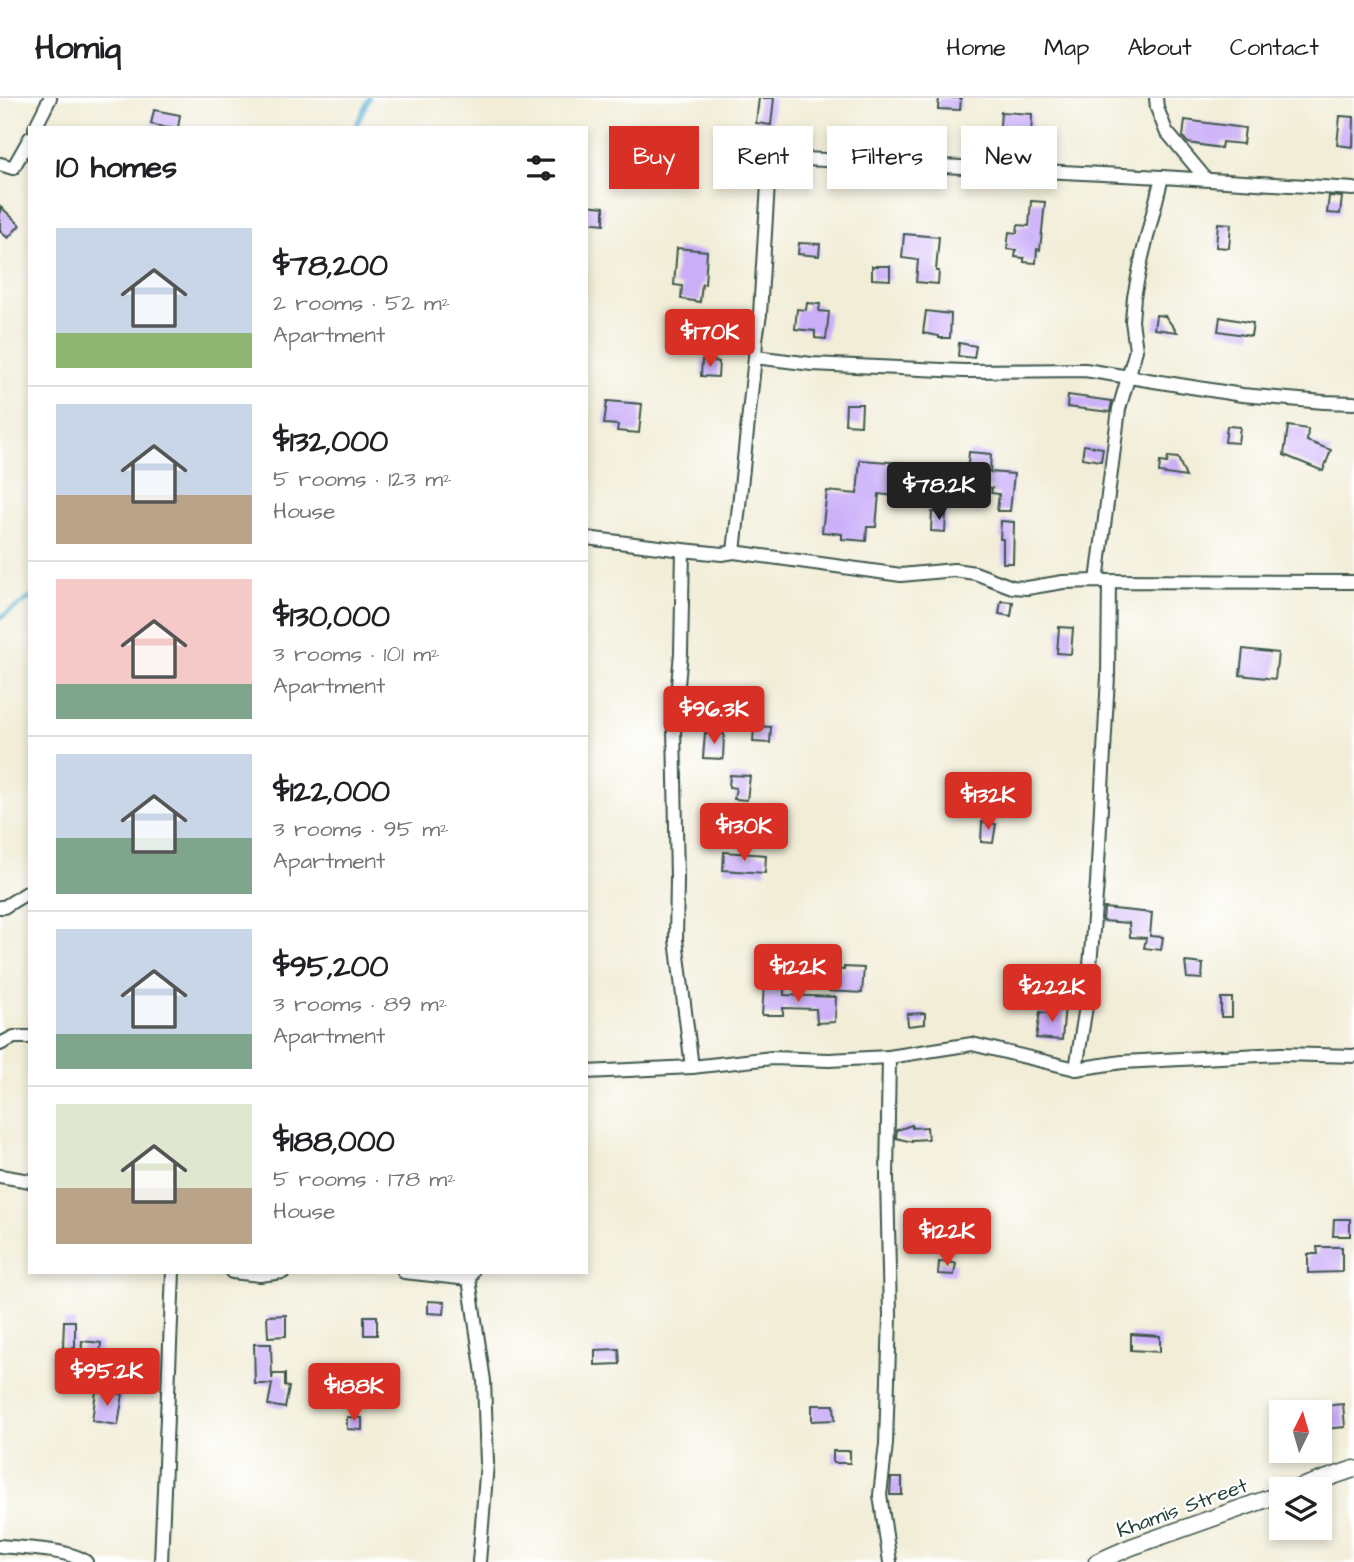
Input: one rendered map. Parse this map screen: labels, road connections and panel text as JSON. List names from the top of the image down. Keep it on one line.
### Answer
{"streets":{"street":["Khamis Street"]},"north":"top","page":{"header":"Homiq","nav":["Home","Map","About","Contact"],"chip":["Buy","Rent","Filters","New"],"heading":"10 homes","list":[{"name":"$78,200","note":"2 rooms · 52 m² · Apartment"},{"name":"$132,000","note":"5 rooms · 123 m² · House"},{"name":"$130,000","note":"3 rooms · 101 m² · Apartment"},{"name":"$122,000","note":"3 rooms · 95 m² · Apartment"},{"name":"$95,200","note":"3 rooms · 89 m² · Apartment"},{"name":"$188,000","note":"5 rooms · 178 m² · House"}],"price":["$170K","$78.2K","$96.3K","$132K","$130K","$122K","$222K","$122K","$95.2K","$188K"]}}
